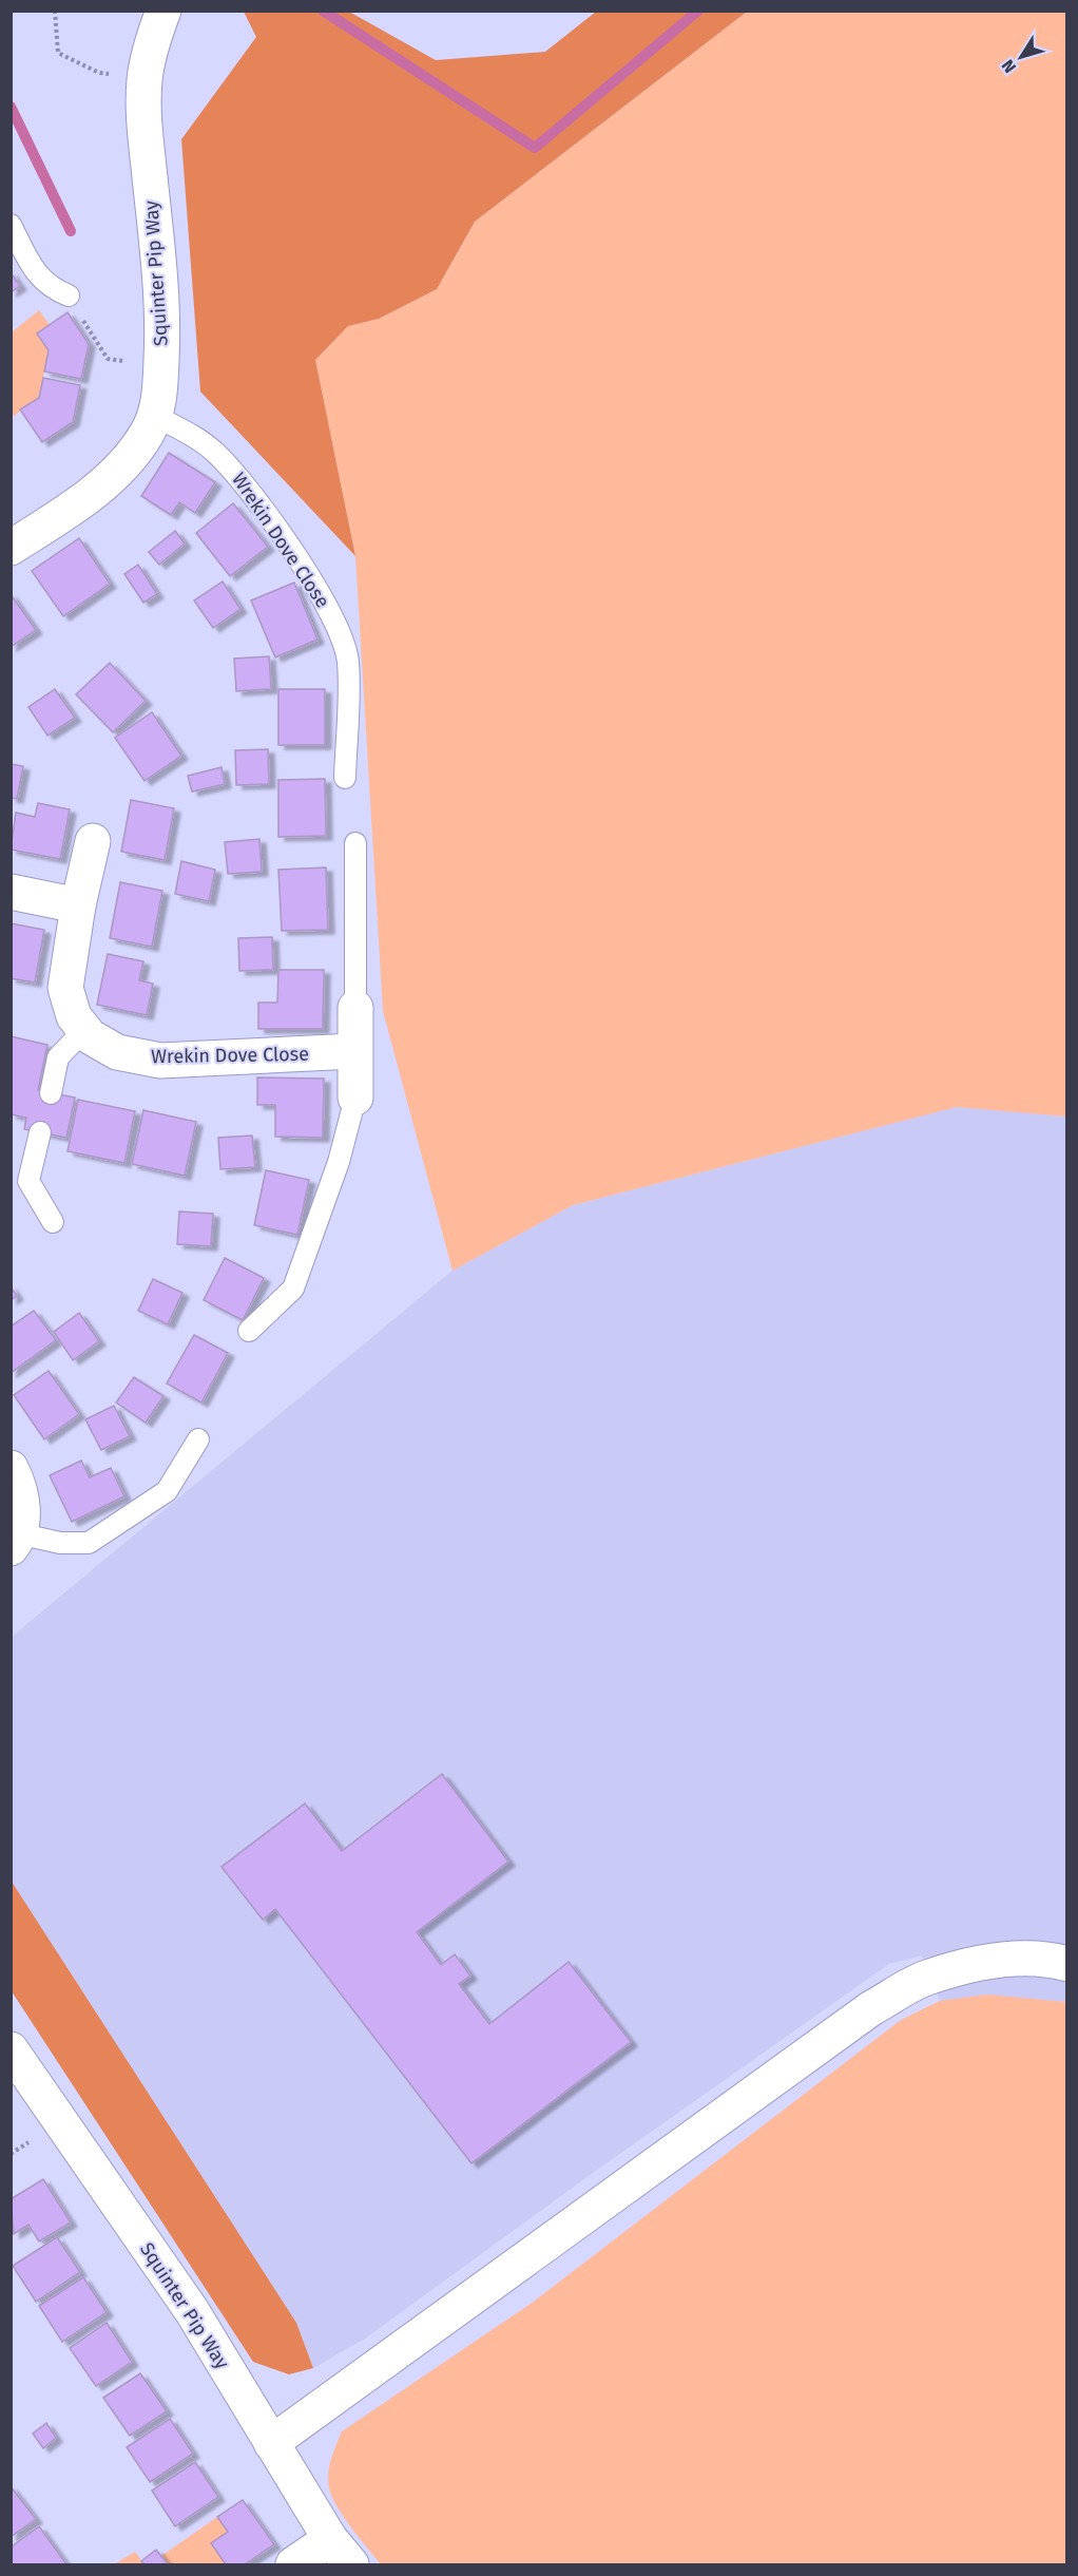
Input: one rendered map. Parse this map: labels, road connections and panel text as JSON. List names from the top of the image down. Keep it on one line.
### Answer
{"streets":{"street":["Squinter Pip Way","Wrekin Dove Close"]},"crossings":[["Squinter Pip Way","Wrekin Dove Close"]],"north":"bottom left"}
